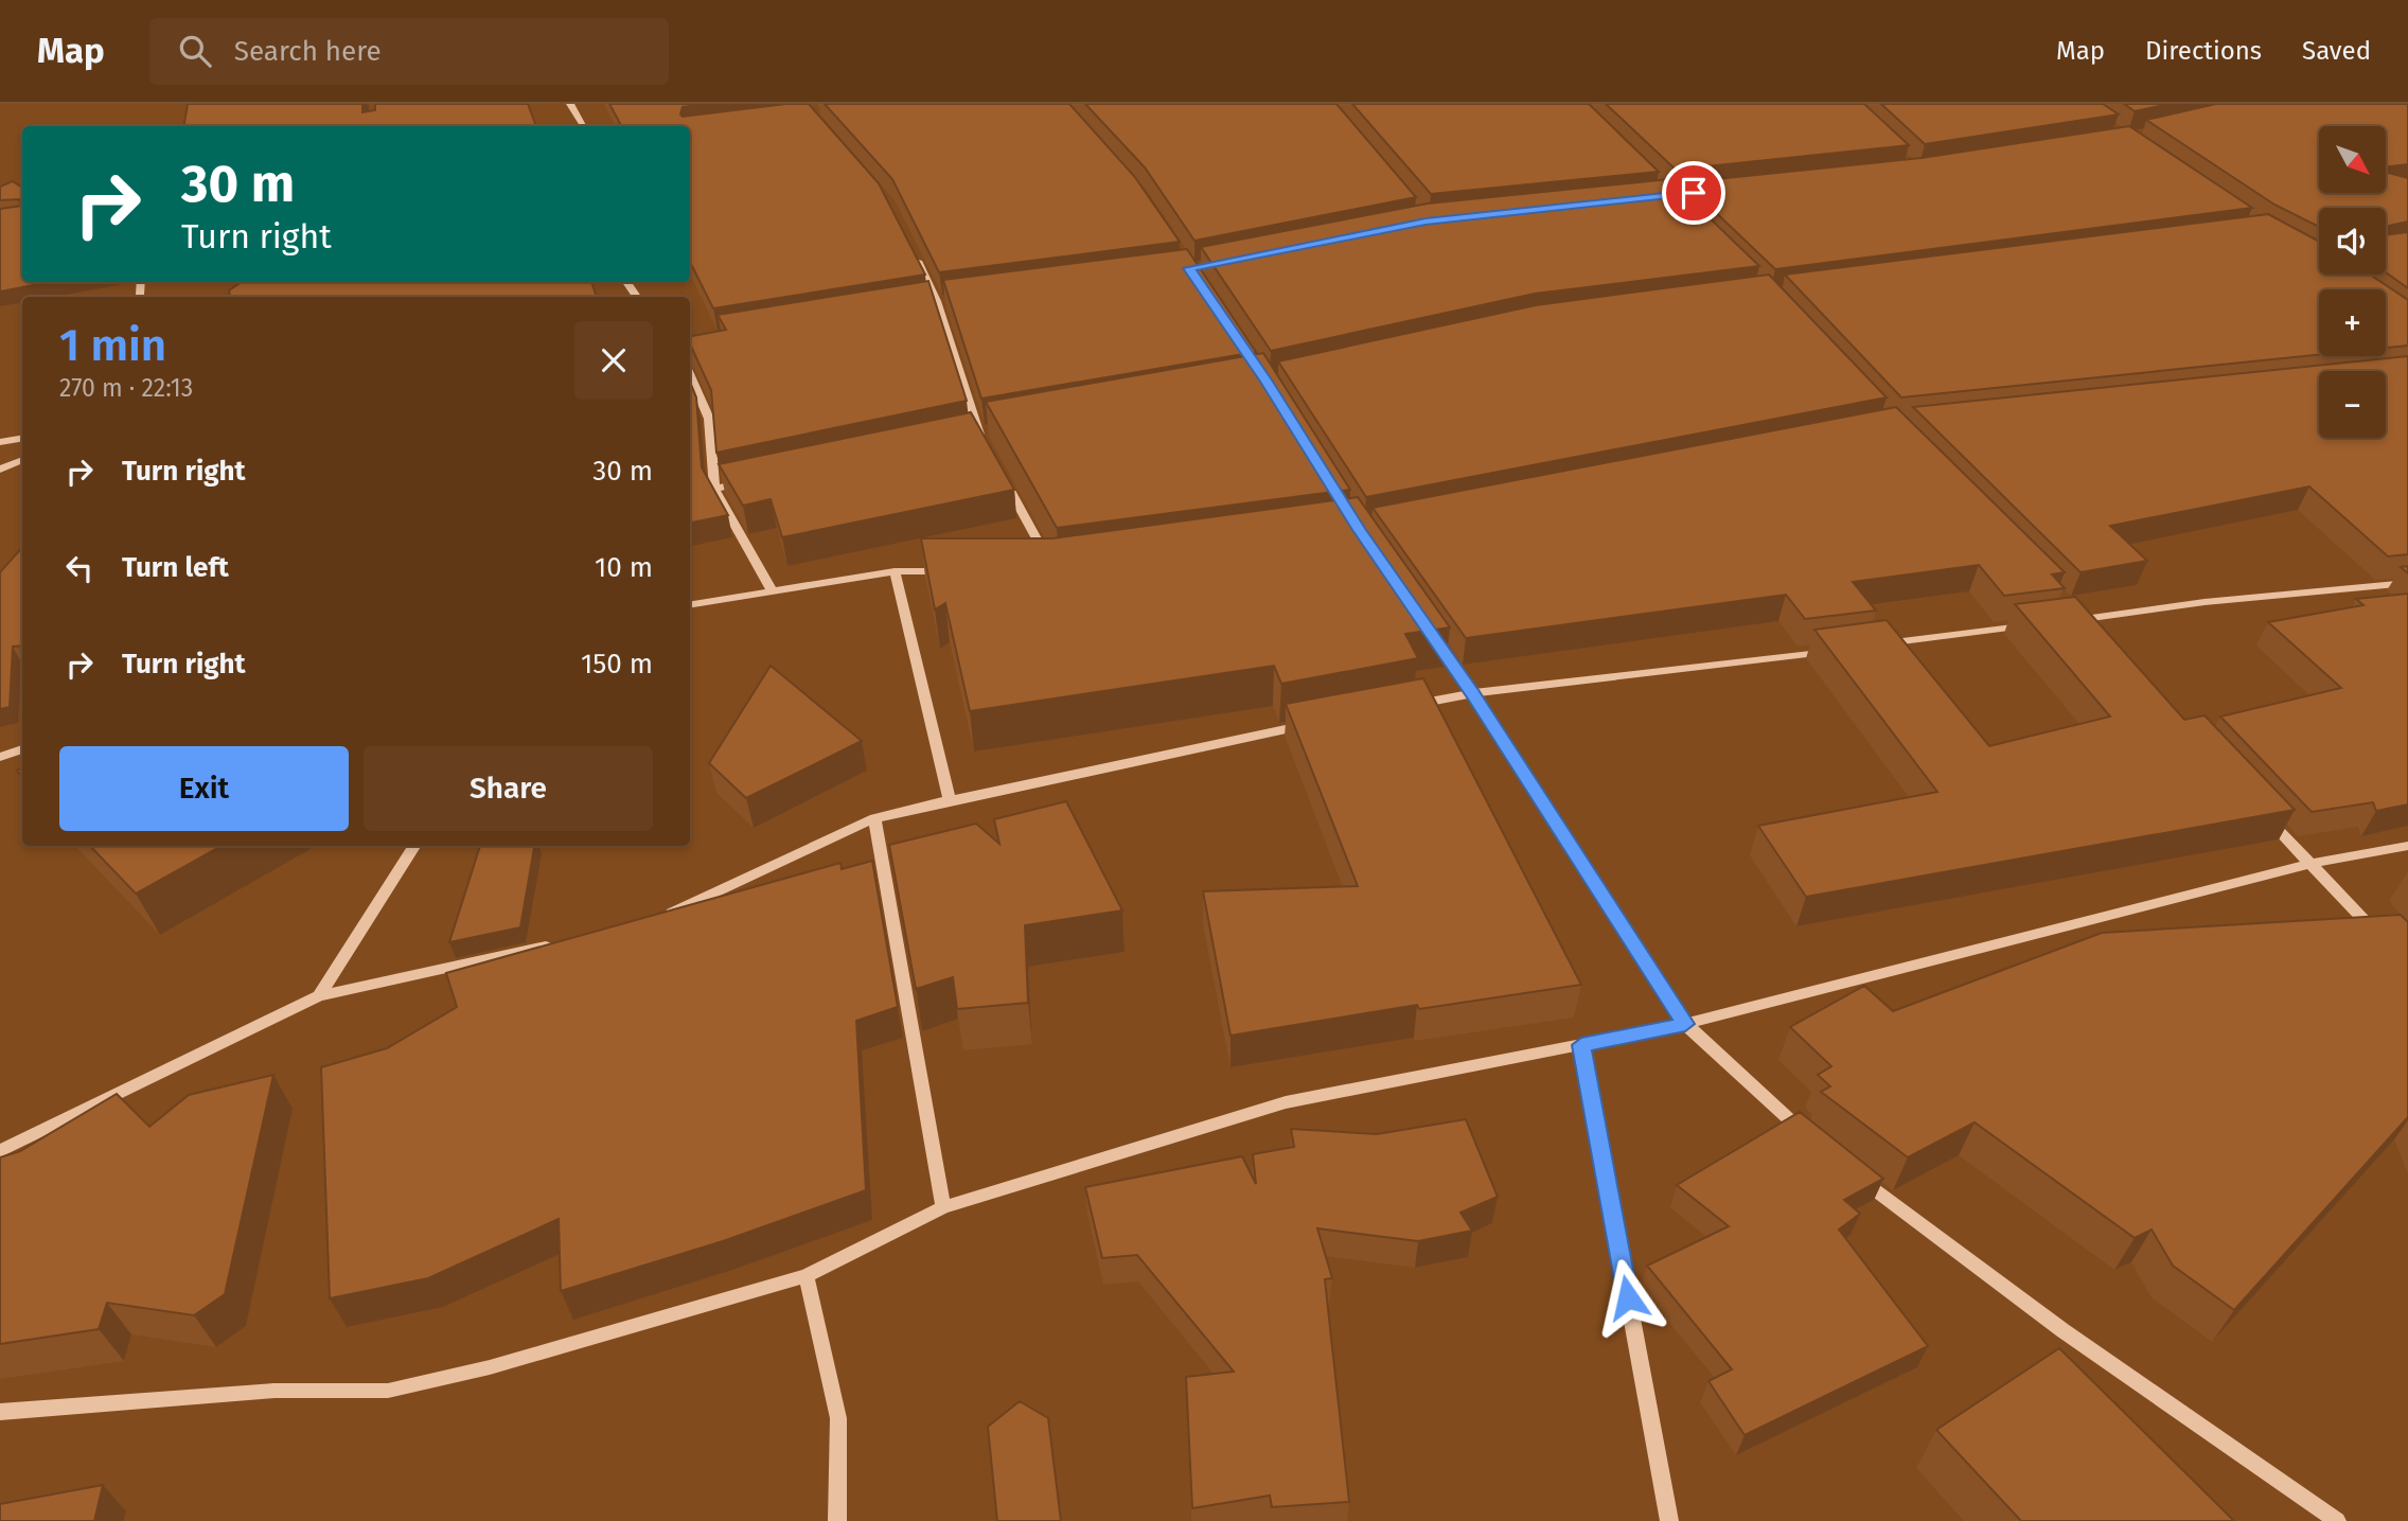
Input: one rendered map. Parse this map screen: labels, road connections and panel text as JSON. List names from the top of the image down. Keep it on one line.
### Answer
{"north":"bottom right","page":{"header":"Map","search":"Search here","nav":["Map","Directions","Saved"],"map_buttons":["+","−"],"turn":["30 m","Turn right"],"heading":["1 min","270 m · 22:13"],"list":[{"name":"Turn right","value":"30 m"},{"name":"Turn left","value":"10 m"},{"name":"Turn right","value":"150 m"}],"buttons":["Exit","Share"]}}
